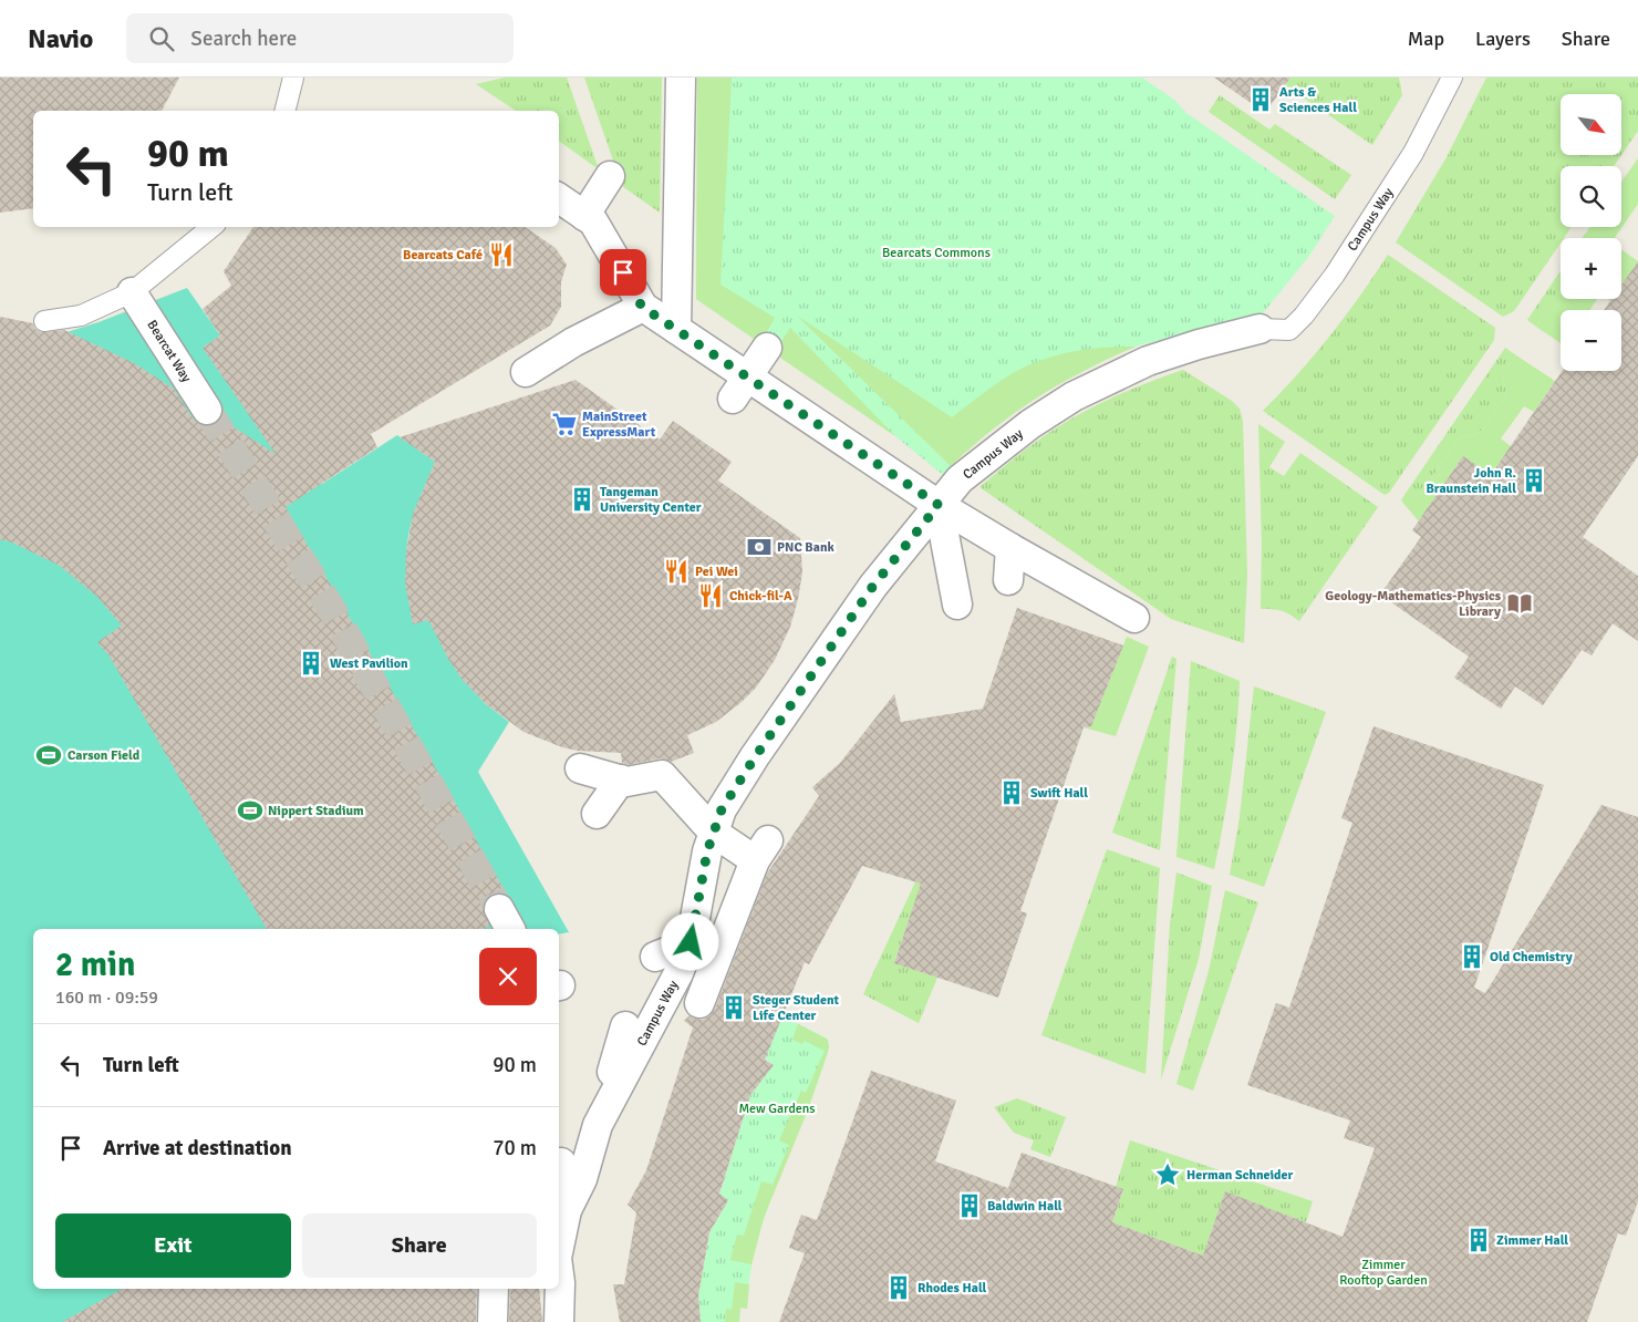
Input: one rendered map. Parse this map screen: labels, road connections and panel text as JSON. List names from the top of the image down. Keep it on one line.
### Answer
{"streets":{"street":["Campus Way","Bearcat Way"]},"parks":["Bearcats Commons","Mew Gardens","Zimmer Rooftop Garden"],"places":{"building":["Arts & Sciences Hall","John R. Braunstein Hall","Tangeman University Center","West Pavilion","Swift Hall","Old Chemistry","Steger Student Life Center","Baldwin Hall","Zimmer Hall","Rhodes Hall"],"restaurant":["Bearcats Café","Pei Wei","Chick-fil-A"],"supermarket":["MainStreet ExpressMart"],"bank":["PNC Bank"],"library":["Geology-Mathematics-Physics Library"],"sports":["Carson Field","Nippert Stadium"],"place":["Herman Schneider"]},"north":"bottom right","page":{"header":"Navio","search":"Search here","nav":["Map","Layers","Share"],"map_buttons":["+","−"],"turn":["90 m","Turn left"],"heading":["2 min","160 m · 09:59"],"list":[{"name":"Turn left","value":"90 m"},{"name":"Arrive at destination","value":"70 m"}],"buttons":["Exit","Share"]}}
